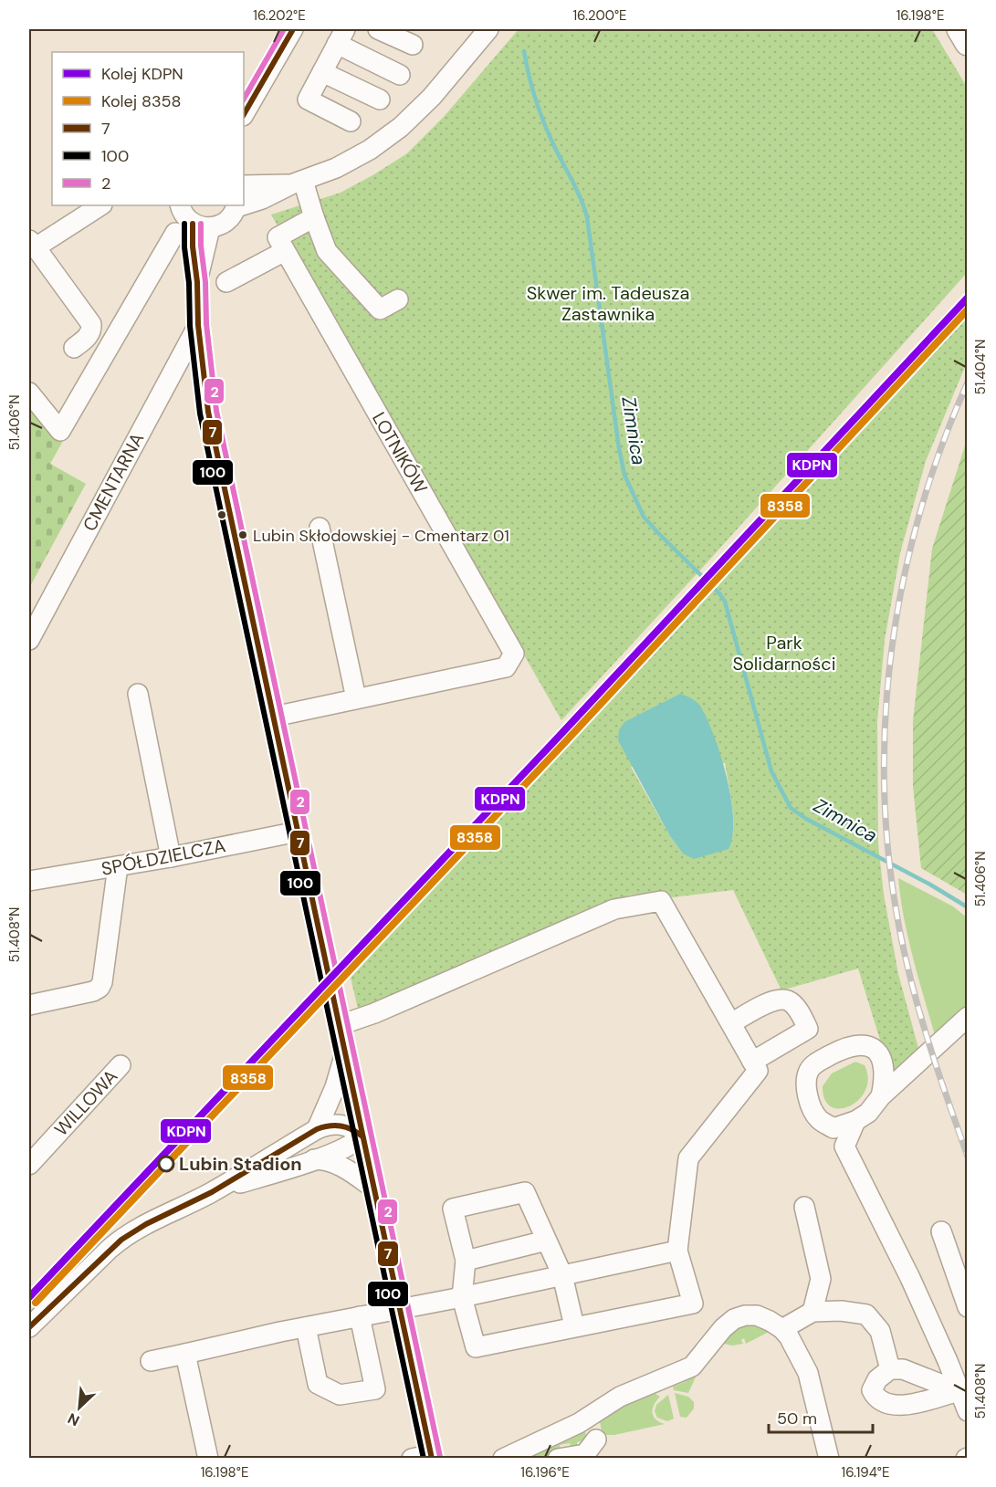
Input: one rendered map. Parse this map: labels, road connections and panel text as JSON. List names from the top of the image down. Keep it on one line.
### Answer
{"streets":{"street":["LOTNIKÓW","CMENTARNA","SPÓŁDZIELCZA","WILLOWA"]},"water":["Zimnica"],"parks":["Skwer im. Tadeusza Zastawnika","Park Solidarności"],"places":["Lubin Skłodowskiej - Cmentarz 01","Lubin Stadion"],"lines":["transit line 7","transit line 2","transit line 100","rail line KDPN","rail line 8358"],"legend":["Kolej KDPN","Kolej 8358","7","100","2"],"scale_bar":"50 m","north":"bottom left","coordinates":["16.202°E","16.200°E","16.198°E","51.404°N","51.406°N","51.408°N","16.196°E","16.194°E"]}
